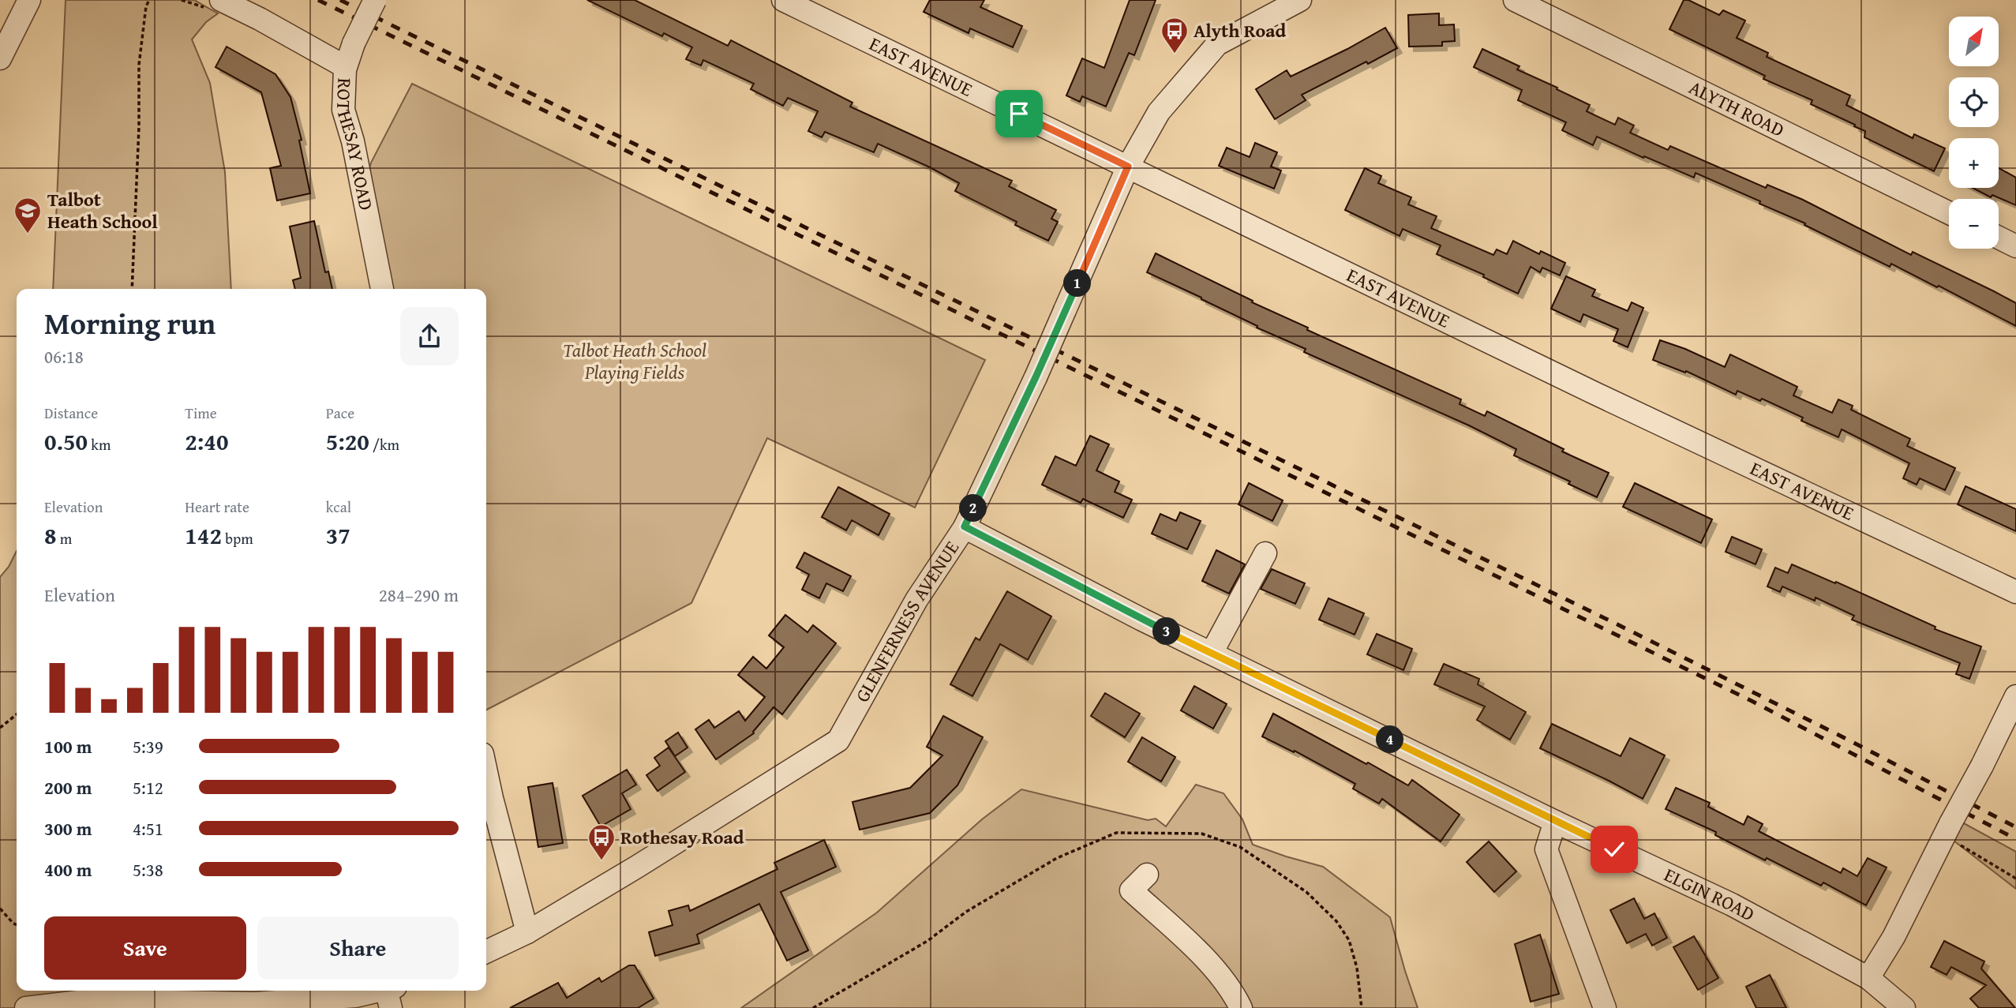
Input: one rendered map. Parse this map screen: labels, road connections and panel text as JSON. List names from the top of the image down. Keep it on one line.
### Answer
{"streets":{"street":["EAST AVENUE","ALYTH ROAD","ROTHESAY ROAD","GLENFERNESS AVENUE","ELGIN ROAD"]},"crossings":[["EAST AVENUE","GLENFERNESS AVENUE"],["GLENFERNESS AVENUE","ELGIN ROAD"]],"parks":["Talbot Heath School Playing Fields"],"places":{"bus stop":["Alyth Road","Rothesay Road"],"school or university":["Talbot Heath School"]},"north":"top right","page":{"map_buttons":["+","−"],"pins":["1","2","3","4"],"heading":["Morning run","06:18"],"stats":[["Distance","0.50 km"],["Time","2:40"],["Pace","5:20 /km"],["Elevation","8 m"],["Heart rate","142 bpm"],["kcal","37"]],"chart":["Elevation","284–290 m"],"list":[{"name":"100 m","note":"5:39"},{"name":"200 m","note":"5:12"},{"name":"300 m","note":"4:51"},{"name":"400 m","note":"5:38"}],"buttons":["Save","Share"]}}
